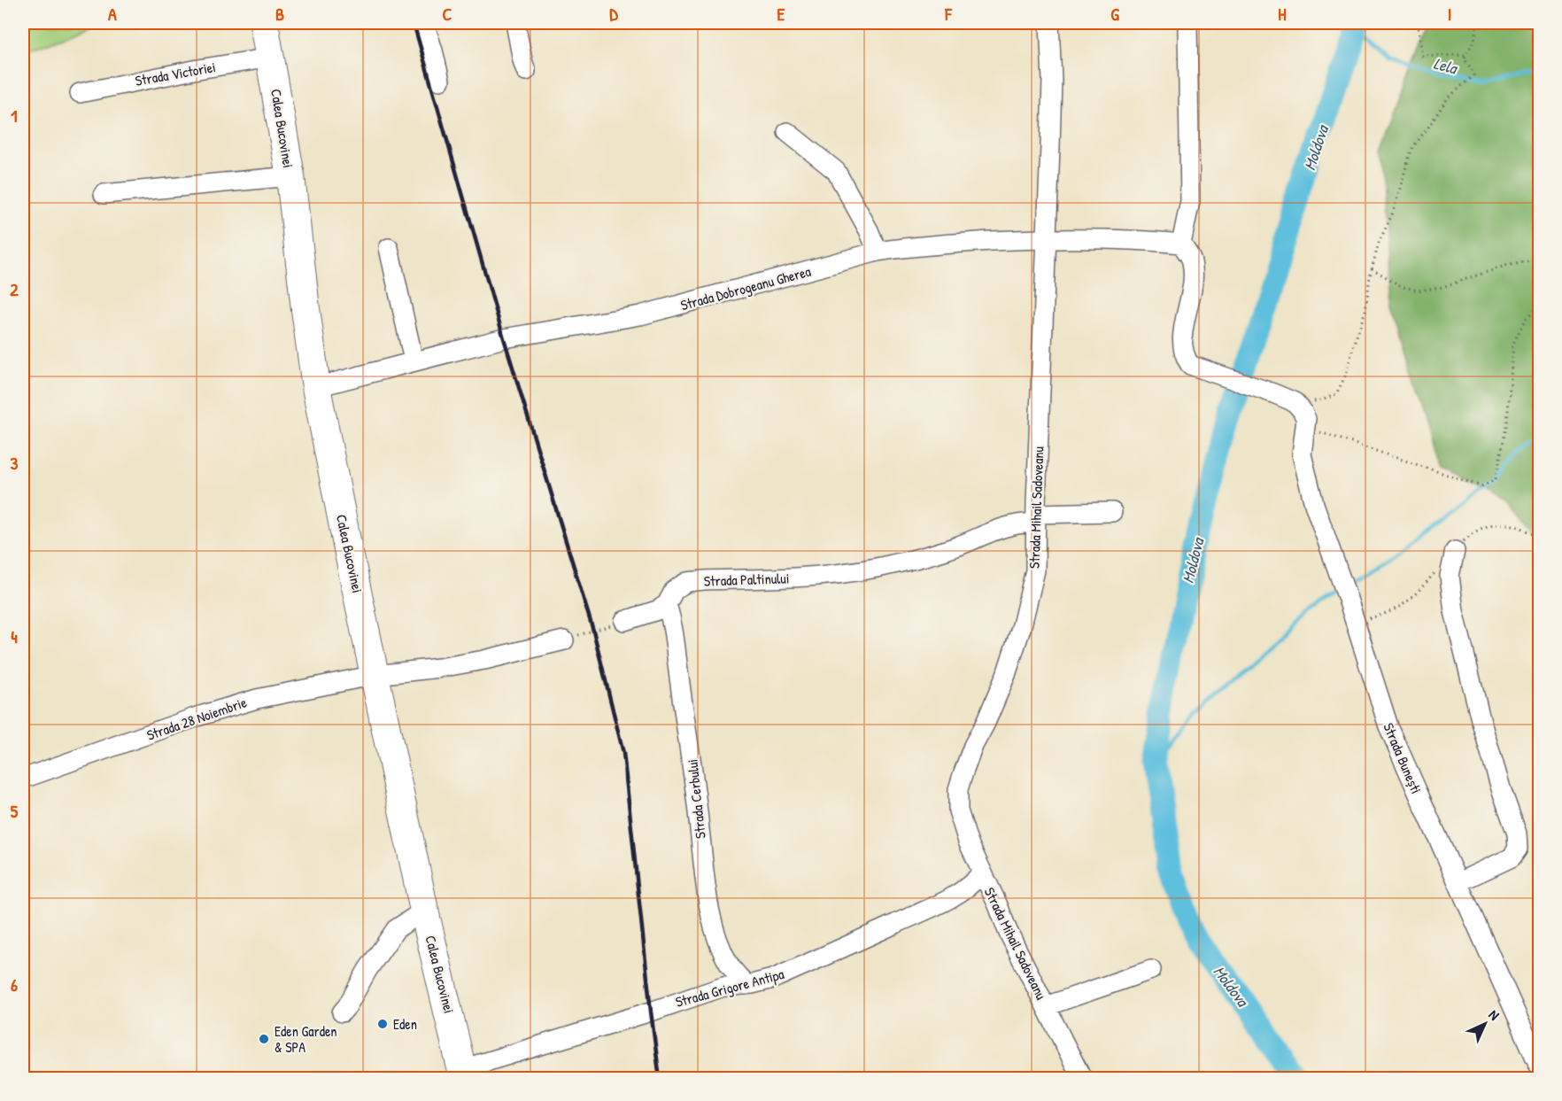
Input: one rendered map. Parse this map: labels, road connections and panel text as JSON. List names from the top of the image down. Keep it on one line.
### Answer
{"streets":{"highway":["Calea Bucovinei"],"street":["Strada Victoriei","Strada Dobrogeanu Gherea","Strada Mihail Sadoveanu","Strada Paltinului","Strada 28 Noiembrie","Strada Bunești","Strada Cerbului","Strada Grigore Antipa"]},"crossings":[["Strada Victoriei","Calea Bucovinei"],["Calea Bucovinei","Strada Dobrogeanu Gherea"],["Calea Bucovinei","Strada 28 Noiembrie"],["Calea Bucovinei","Strada Grigore Antipa"],["Strada Dobrogeanu Gherea","Strada Mihail Sadoveanu"],["Strada Mihail Sadoveanu","Strada Paltinului"],["Strada Mihail Sadoveanu","Strada Grigore Antipa"],["Strada Paltinului","Strada Cerbului"],["Strada Cerbului","Strada Grigore Antipa"]],"water":["Lela","Moldova"],"places":["Eden","Eden Garden & SPA"],"north":"top right","grid":{"columns":["A","B","C","D","E","F","G","H","I"],"rows":["1","2","3","4","5","6"]}}
